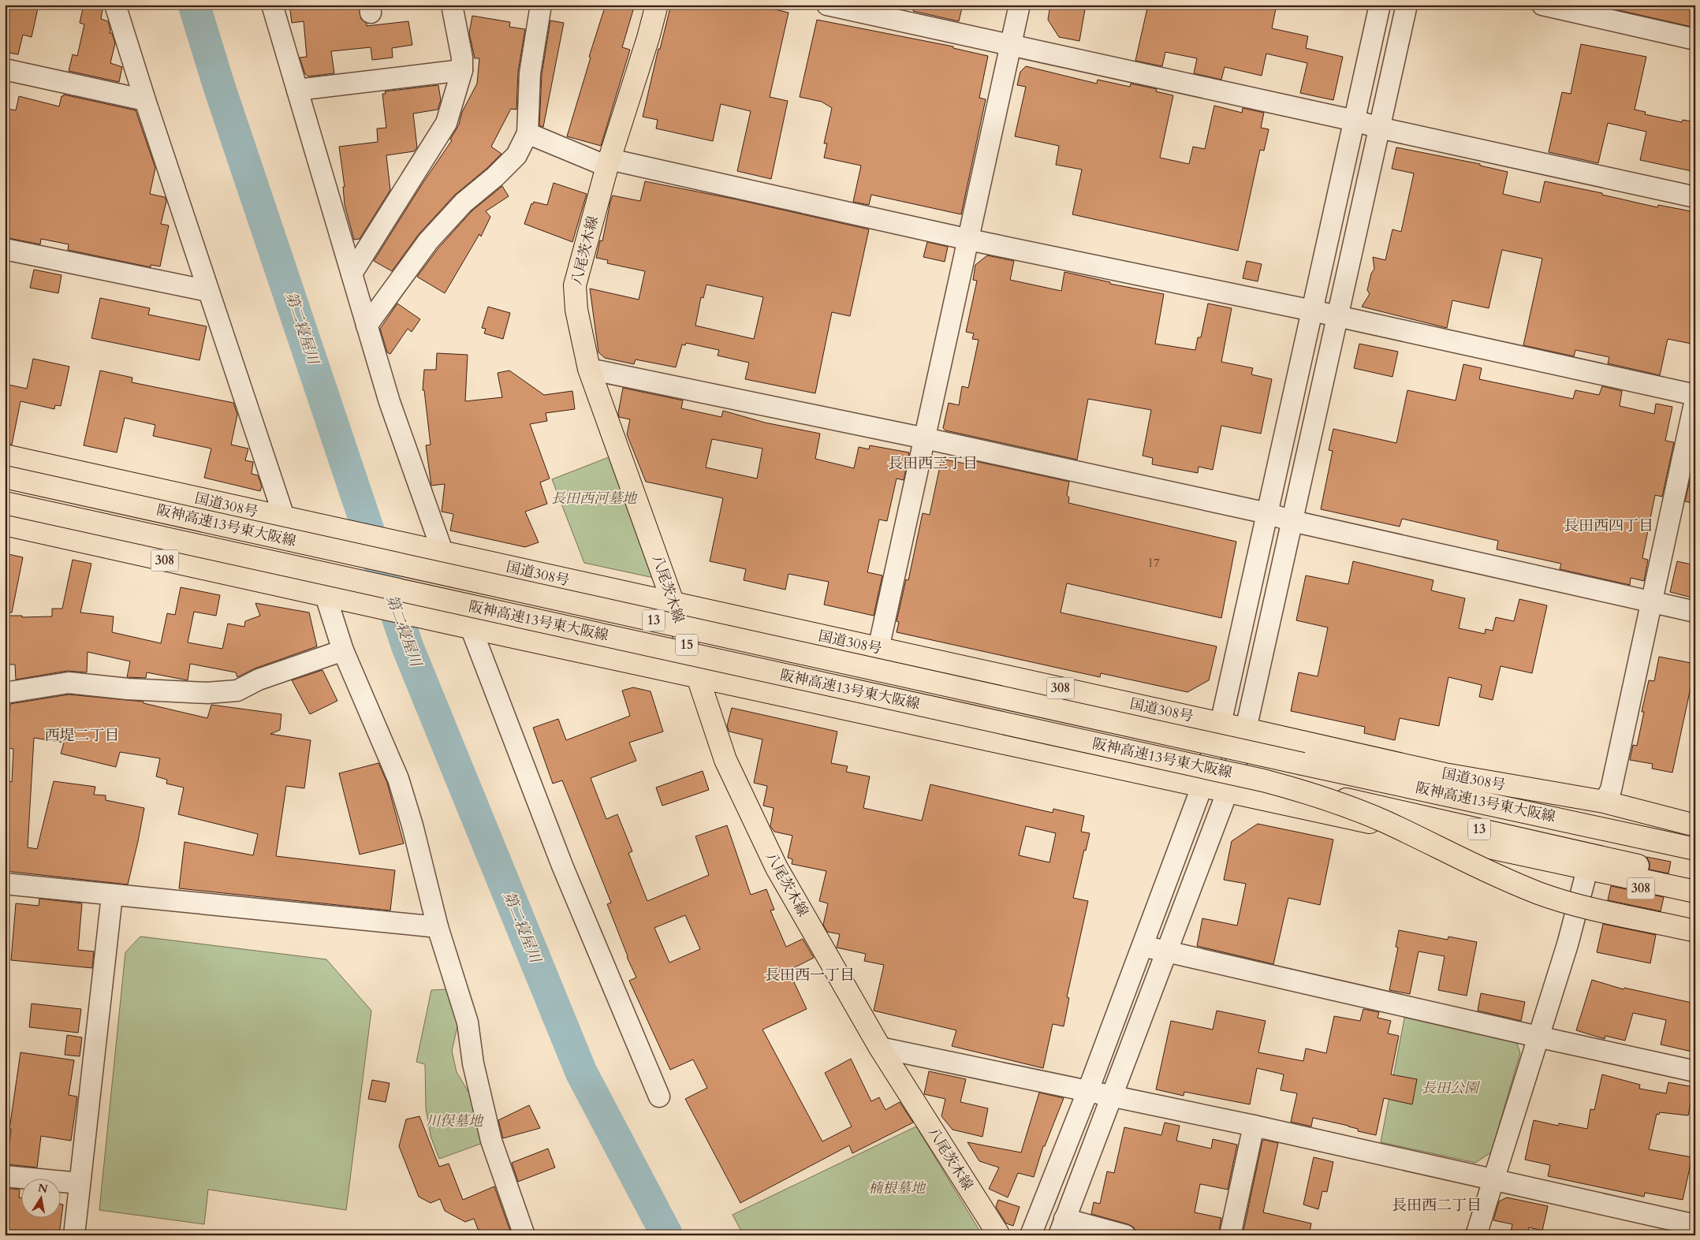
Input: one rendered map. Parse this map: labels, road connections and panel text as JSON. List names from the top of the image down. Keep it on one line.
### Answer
{"streets":{"main road":["八尾茨木線","国道308号","阪神高速13号東大阪線","308","13","15"]},"crossings":[["八尾茨木線","国道308号"],["八尾茨木線","308"],["国道308号","308"]],"districts":["長田西三丁目","長田西四丁目","西堤二丁目","長田西一丁目","長田西二丁目"],"water":["第二寝屋川"],"parks":["長田西河墓地","長田公園","川俣墓地","楠根墓地"],"house_numbers":["17"],"north":"top"}
